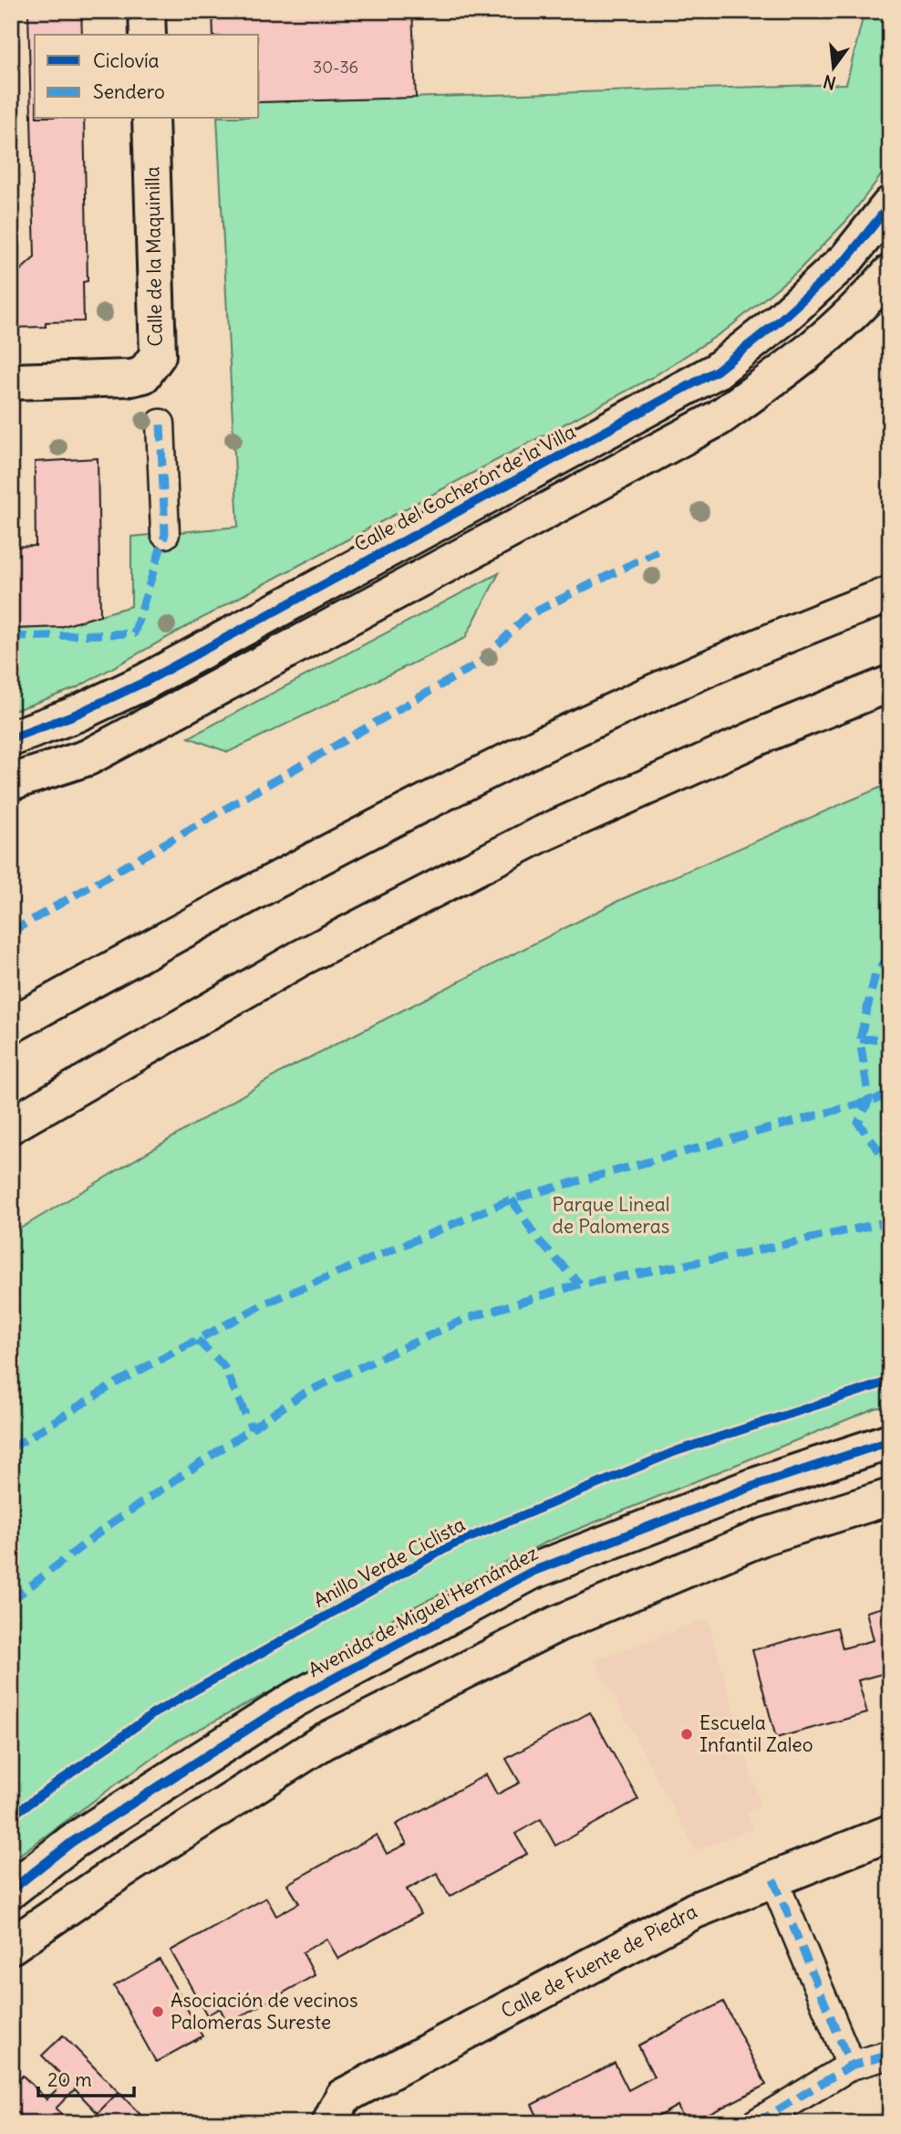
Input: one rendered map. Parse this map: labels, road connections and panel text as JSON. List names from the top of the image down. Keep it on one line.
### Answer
{"streets":{"main road":["Calle de la Maquinilla","Calle del Cocherón de la Villa","Avenida de Miguel Hernández","Calle de Fuente de Piedra"],"cycle path":["Anillo Verde Ciclista"]},"parks":["Parque Lineal de Palomeras"],"places":["Escuela Infantil Zaleo","Asociación de vecinos Palomeras Sureste"],"house_numbers":["30-36"],"legend":["Ciclovía","Sendero"],"scale_bar":"20 m","north":"bottom"}
